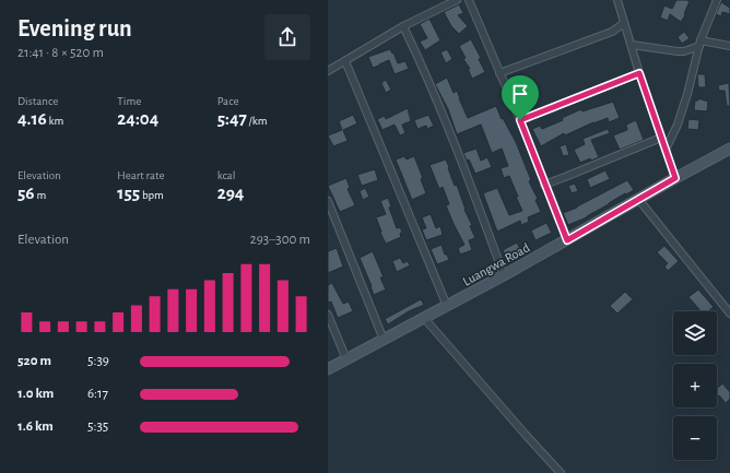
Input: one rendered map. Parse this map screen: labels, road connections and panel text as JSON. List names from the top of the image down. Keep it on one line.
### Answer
{"streets":{"street":["Luangwa Road"]},"page":{"heading":["Evening run","21:41 · 8 × 520 m"],"stats":[["Distance","4.16 km"],["Time","24:04"],["Pace","5:47 /km"],["Elevation","56 m"],["Heart rate","155 bpm"],["kcal","294"]],"chart":["Elevation","293–300 m"],"map_buttons":["+","−"],"list":[{"name":"520 m","note":"5:39"},{"name":"1.0 km","note":"6:17"},{"name":"1.6 km","note":"5:35"}]}}
